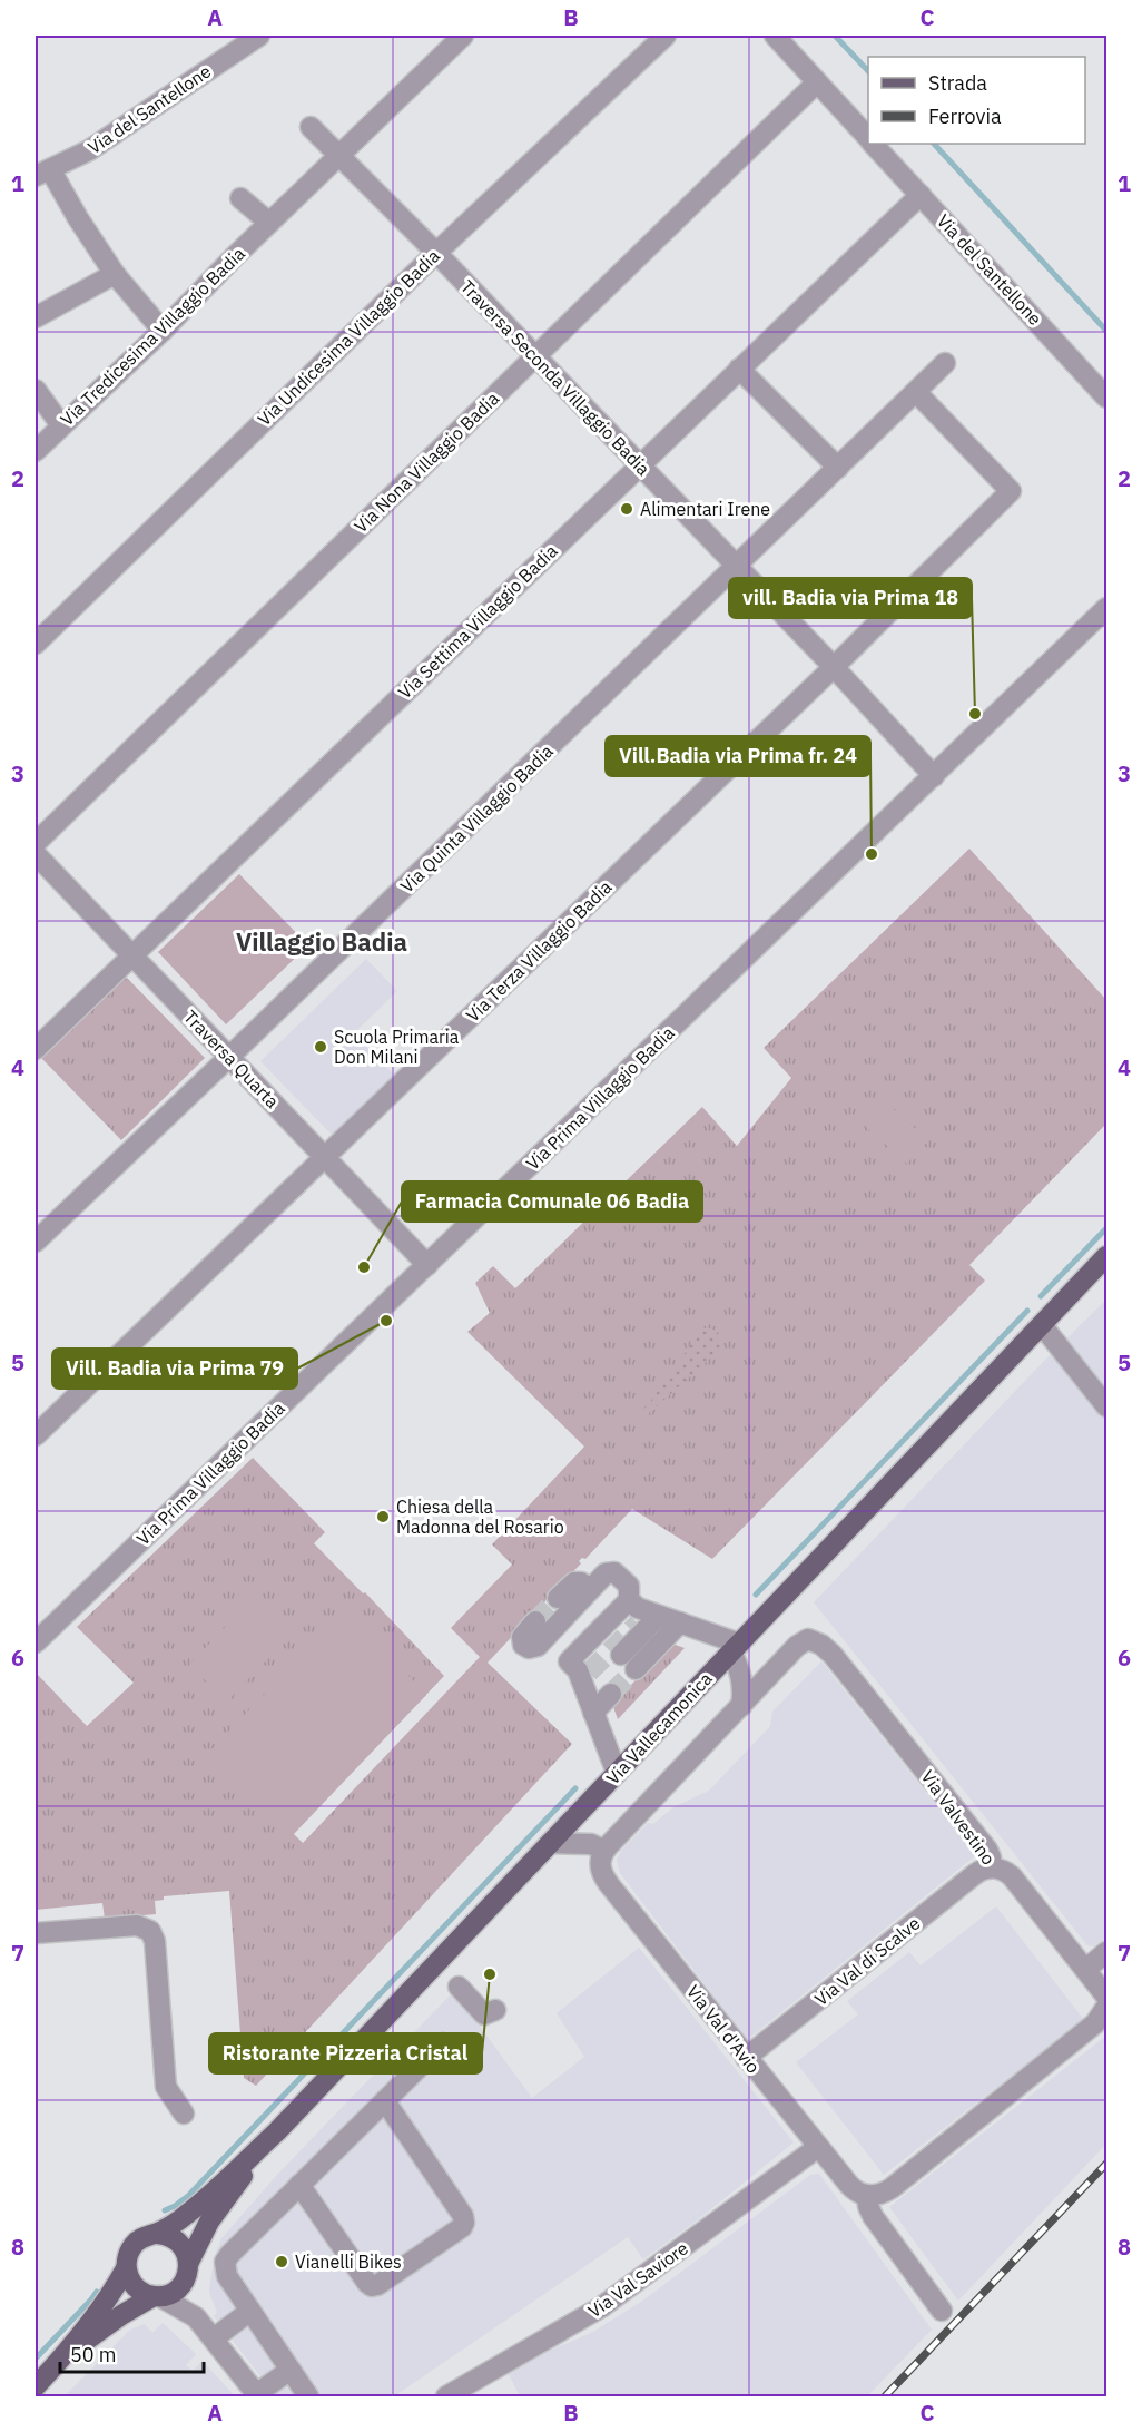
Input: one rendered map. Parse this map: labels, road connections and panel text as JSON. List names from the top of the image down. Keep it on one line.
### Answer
{"streets":{"main road":["Via Vallecamonica"],"street":["Via del Santellone","Via Tredicesima Villaggio Badia","Via Undicesima Villaggio Badia","Traversa Seconda Villaggio Badia","Via Nona Villaggio Badia","Via Settima Villaggio Badia","Via Quinta Villaggio Badia","Via Terza Villaggio Badia","Traversa Quarta","Via Prima Villaggio Badia","Via Valvestino","Via Val di Scalve","Via Val d'Avio","Via Val Saviore"]},"crossings":[["Via del Santellone","Via Nona Villaggio Badia"],["Via del Santellone","Via Settima Villaggio Badia"],["Via Tredicesima Villaggio Badia","Traversa Seconda Villaggio Badia"],["Via Undicesima Villaggio Badia","Traversa Seconda Villaggio Badia"],["Traversa Seconda Villaggio Badia","Via Nona Villaggio Badia"],["Traversa Seconda Villaggio Badia","Via Settima Villaggio Badia"],["Traversa Seconda Villaggio Badia","Via Quinta Villaggio Badia"],["Traversa Seconda Villaggio Badia","Via Terza Villaggio Badia"],["Traversa Seconda Villaggio Badia","Via Prima Villaggio Badia"],["Via Settima Villaggio Badia","Traversa Quarta"],["Via Quinta Villaggio Badia","Via Terza Villaggio Badia"],["Via Quinta Villaggio Badia","Traversa Quarta"],["Via Terza Villaggio Badia","Traversa Quarta"],["Traversa Quarta","Via Prima Villaggio Badia"],["Via Valvestino","Via Val di Scalve"],["Via Val di Scalve","Via Val d'Avio"],["Via Val d'Avio","Via Val Saviore"]],"districts":["Villaggio Badia"],"places":["Alimentari Irene","vill. Badia via Prima 18","Vill.Badia via Prima fr. 24","Scuola Primaria Don Milani","Farmacia Comunale 06 Badia","Vill. Badia via Prima 79","Chiesa della Madonna del Rosario","Ristorante Pizzeria Cristal","Vianelli Bikes"],"legend":["Strada","Ferrovia"],"scale_bar":"50 m","grid":{"columns":["A","B","C"],"rows":["1","2","3","4","5","6","7","8"]}}
